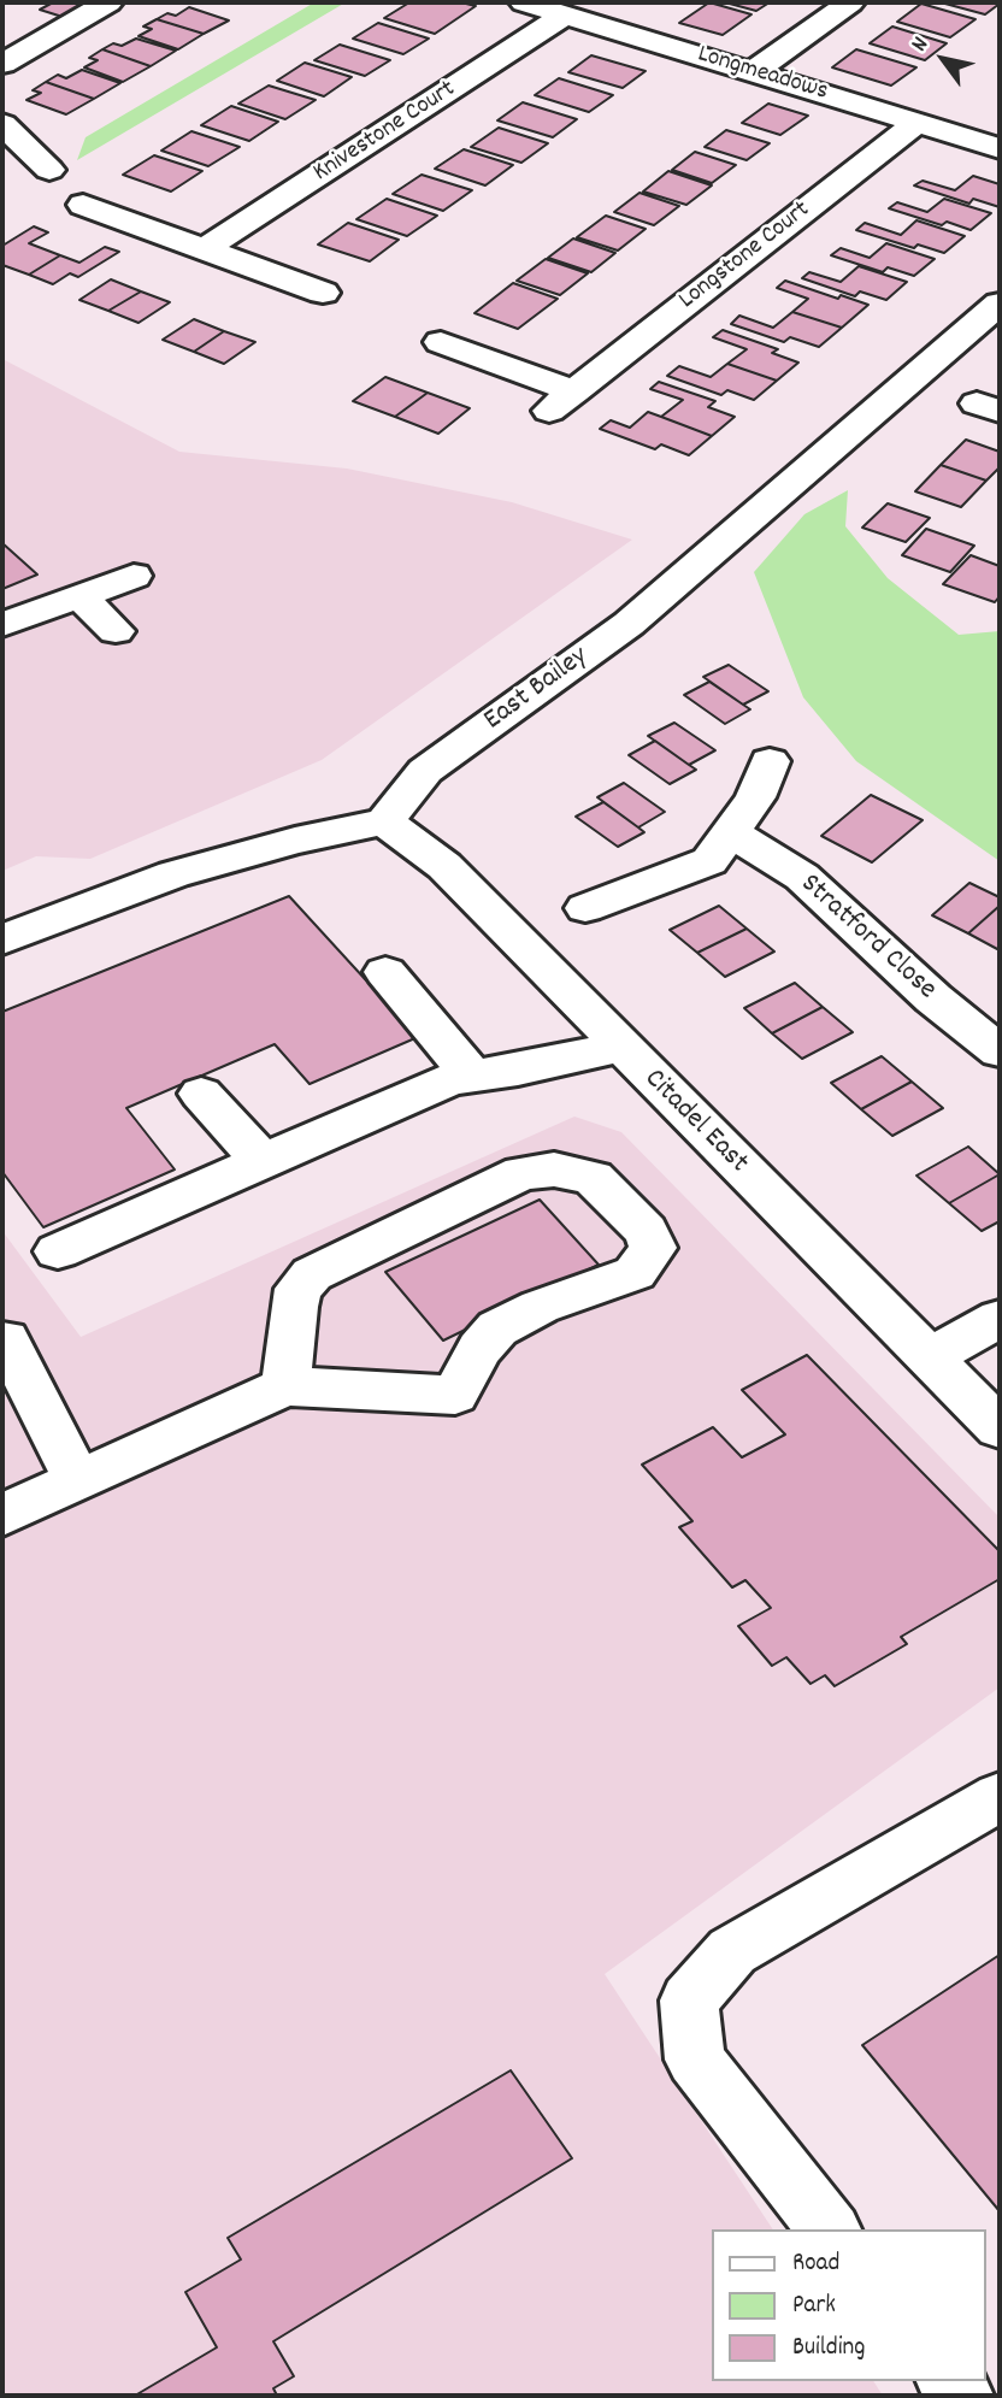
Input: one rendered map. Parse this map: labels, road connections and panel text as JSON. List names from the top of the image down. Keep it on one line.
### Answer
{"streets":{"street":["Longmeadows","Knivestone Court","Longstone Court","East Bailey","Stratford Close","Citadel East"]},"crossings":[["Longmeadows","Knivestone Court"],["Longmeadows","Longstone Court"],["East Bailey","Citadel East"]],"legend":["Road","Park","Building"],"north":"top left"}
